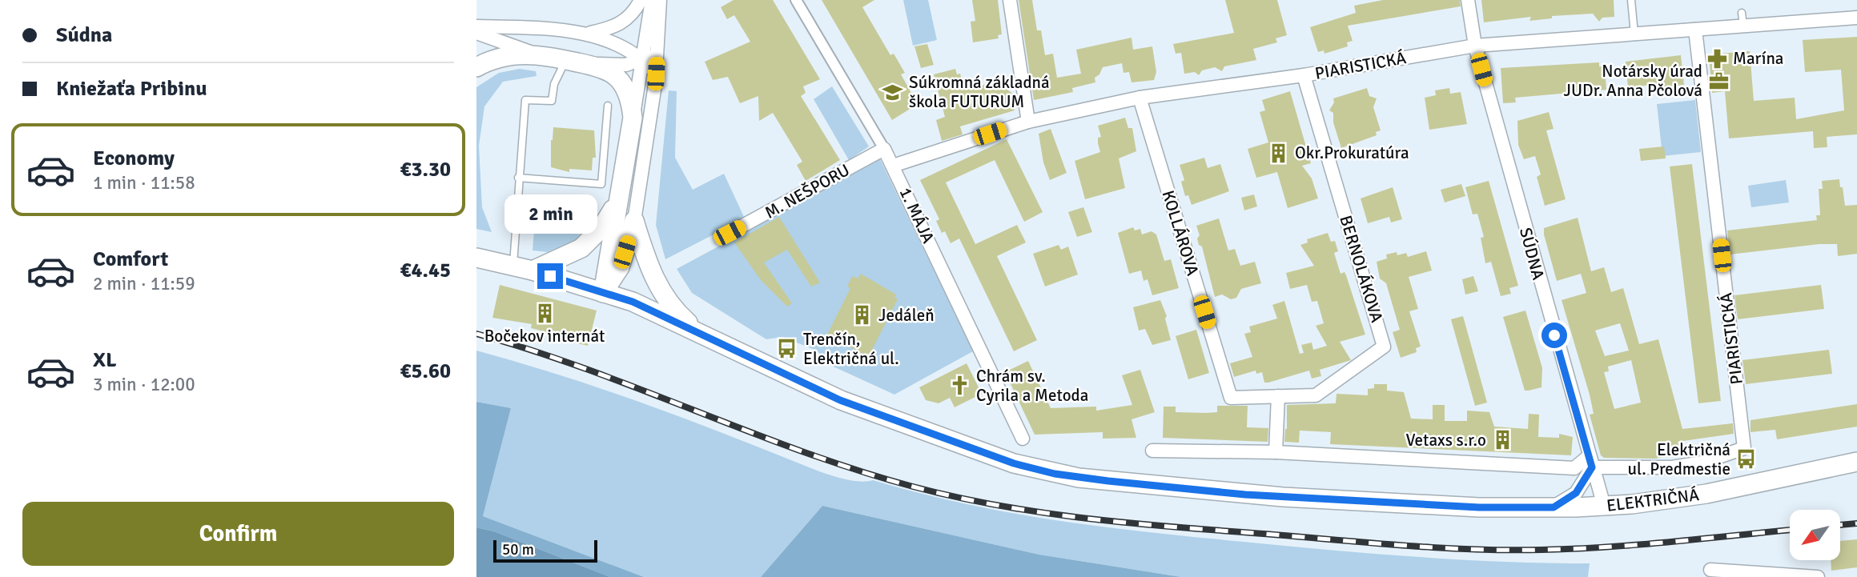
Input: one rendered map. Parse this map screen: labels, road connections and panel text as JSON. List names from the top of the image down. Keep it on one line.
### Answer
{"streets":{"main road":["ELEKTRIČNÁ"],"street":["PIARISTICKÁ","M. NEŠPORU","1. MÁJA","KOLLÁROVA","SÚDNA","BERNOLÁKOVA"]},"crossings":[["PIARISTICKÁ","KOLLÁROVA"],["PIARISTICKÁ","SÚDNA"],["PIARISTICKÁ","BERNOLÁKOVA"],["PIARISTICKÁ","ELEKTRIČNÁ"],["M. NEŠPORU","1. MÁJA"],["KOLLÁROVA","BERNOLÁKOVA"],["SÚDNA","ELEKTRIČNÁ"]],"places":{"pharmacy":["Marína"],"office":["Notársky úrad JUDr. Anna Pčolová"],"school or university":["Súkromná základná škola FUTURUM"],"building":["Okr.Prokuratúra","Bočekov internát","Jedáleň","Vetaxs s.r.o"],"bus stop":["Trenčín, Električná ul.","Električná ul. Predmestie"],"church":["Chrám sv. Cyrila a Metoda"]},"scale_bar":"50 m","north":"bottom left","page":{"banner":["Súdna","Kniežaťa Pribinu"],"list":[{"name":"Economy","note":"1 min · 11:58","value":"€3.30"},{"name":"Comfort","note":"2 min · 11:59","value":"€4.45"},{"name":"XL","note":"3 min · 12:00","value":"€5.60"}],"bubble":"2 min","buttons":"Confirm","scale":"50 m"}}
